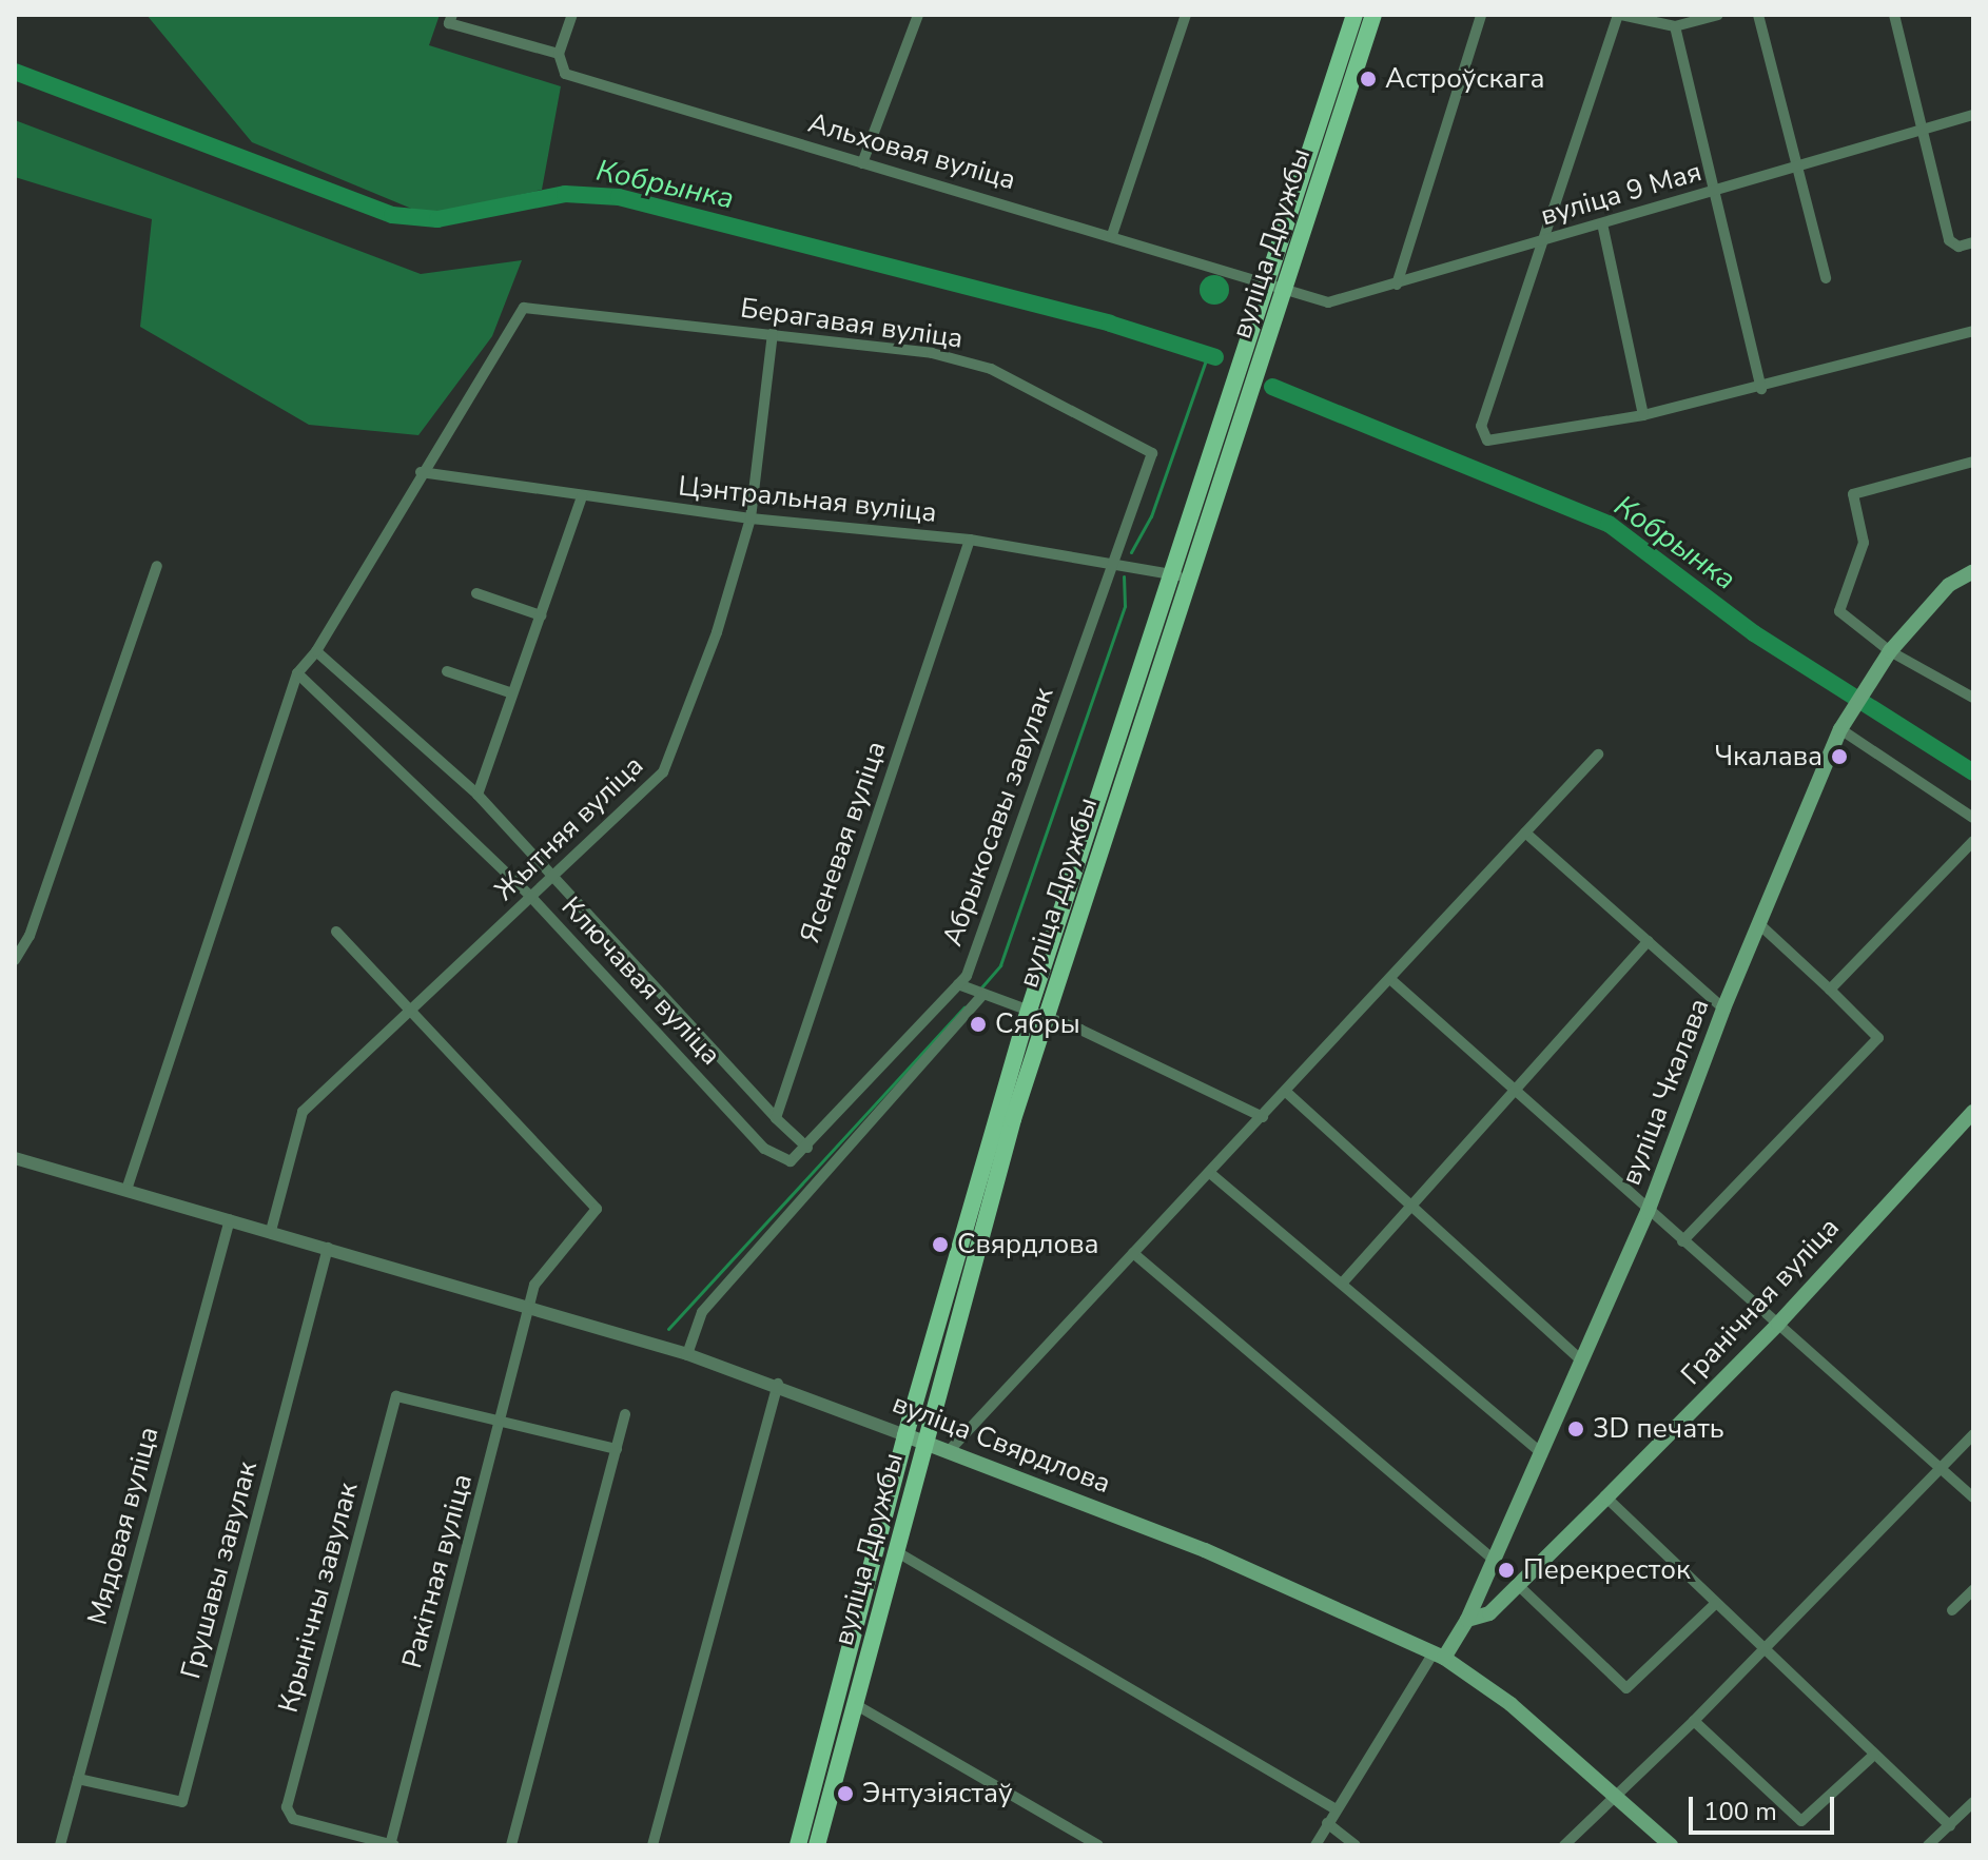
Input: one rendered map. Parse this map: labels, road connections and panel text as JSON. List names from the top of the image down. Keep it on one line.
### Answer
{"streets":{"main road":["вуліца Дружбы","вуліца Чкалава","Гранічная вуліца","вуліца Свярдлова"],"street":["Альховая вуліца","вуліца 9 Мая","Берагавая вуліца","Цэнтральная вуліца","Абрыкосавы завулак","Жытняя вуліца","Ясеневая вуліца","Ключавая вуліца","Мядовая вуліца","Грушавы завулак","Ракітная вуліца","Крынічны завулак"]},"crossings":[["Альховая вуліца","вуліца 9 Мая"],["Альховая вуліца","вуліца Дружбы"],["вуліца 9 Мая","вуліца Дружбы"],["вуліца Дружбы","Цэнтральная вуліца"],["вуліца Дружбы","вуліца Свярдлова"],["Берагавая вуліца","Цэнтральная вуліца"],["Берагавая вуліца","Абрыкосавы завулак"],["Берагавая вуліца","Жытняя вуліца"],["Цэнтральная вуліца","Абрыкосавы завулак"],["Цэнтральная вуліца","Жытняя вуліца"],["Цэнтральная вуліца","Ясеневая вуліца"],["Абрыкосавы завулак","Ключавая вуліца"],["Жытняя вуліца","Ключавая вуліца"],["Жытняя вуліца","вуліца Свярдлова"],["Жытняя вуліца","Ракітная вуліца"],["Ясеневая вуліца","Ключавая вуліца"],["вуліца Чкалава","Гранічная вуліца"],["вуліца Чкалава","вуліца Свярдлова"],["вуліца Свярдлова","Мядовая вуліца"],["вуліца Свярдлова","Грушавы завулак"],["вуліца Свярдлова","Ракітная вуліца"],["Мядовая вуліца","Грушавы завулак"],["Ракітная вуліца","Крынічны завулак"]],"water":["Кобрынка"],"places":["Астроўскага","Чкалава","Сябры","Свярдлова","3D печать","Перекресток","Энтузіястаў"],"scale_bar":"100 m"}
